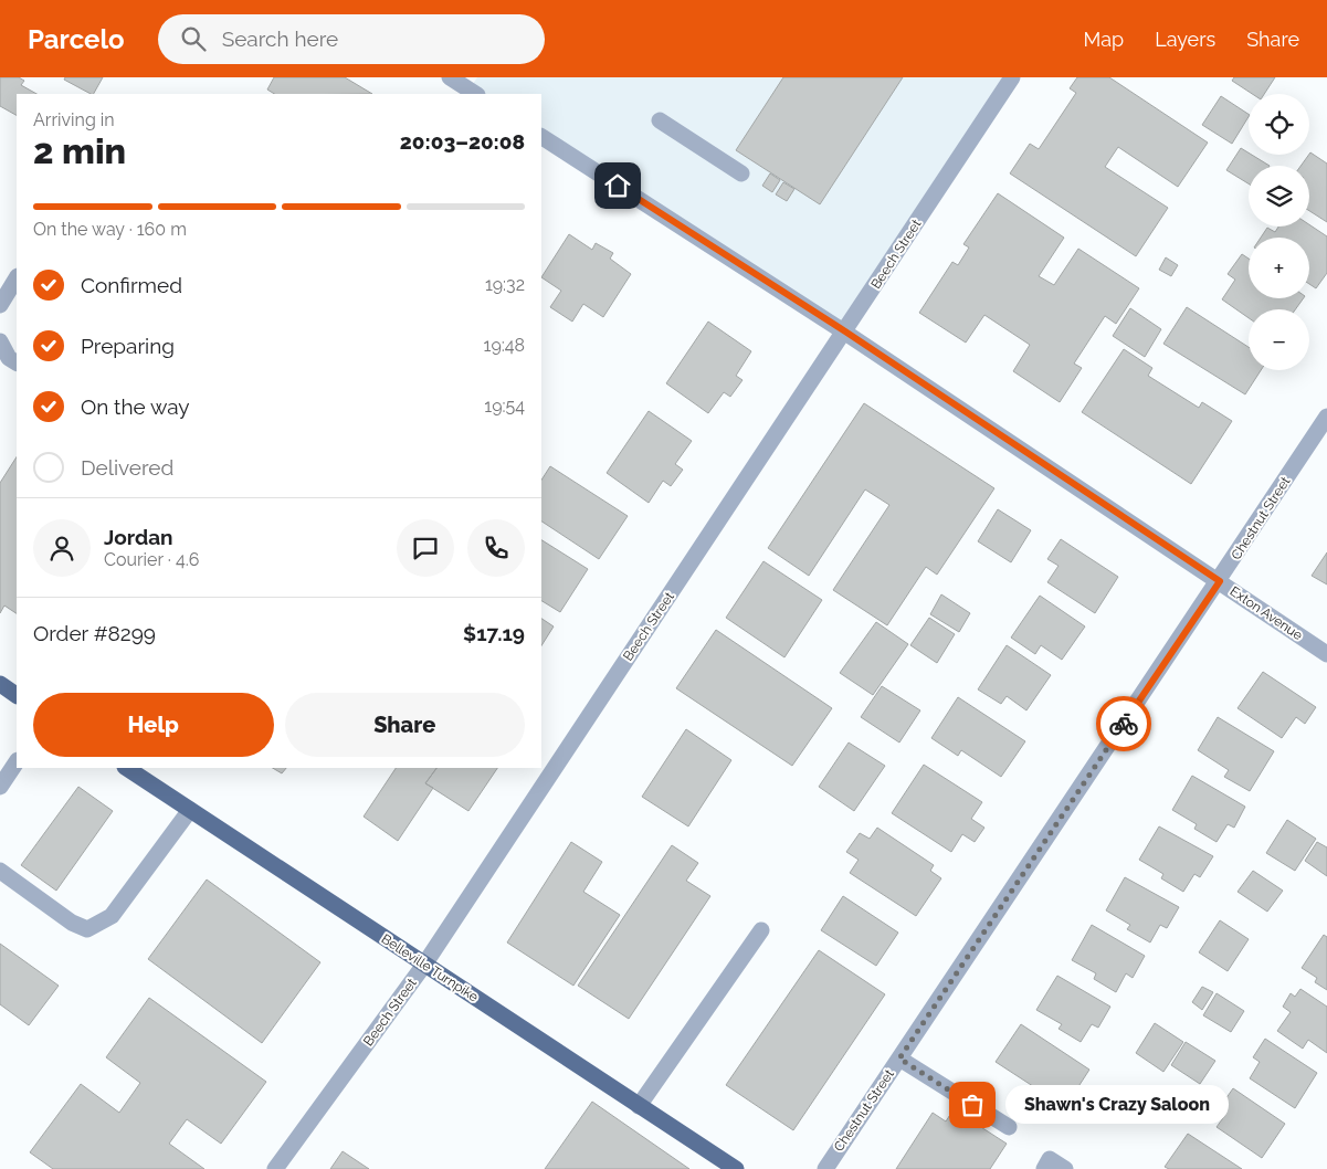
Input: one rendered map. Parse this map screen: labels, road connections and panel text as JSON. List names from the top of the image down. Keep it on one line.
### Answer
{"streets":{"main road":["Belleville Turnpike"],"street":["Beech Street","Chestnut Street","Exton Avenue"]},"crossings":[["Beech Street","Exton Avenue"],["Beech Street","Belleville Turnpike"],["Chestnut Street","Exton Avenue"]],"places":["Shawn's Crazy Saloon"],"page":{"header":"Parcelo","search":"Search here","nav":["Map","Layers","Share"],"map_buttons":["+","−"],"heading":["2 min","Arriving in","20:03–20:08"],"panel":["Jordan","Courier · 4.6","Order #8299","$17.19"],"bar":"On the way · 160 m","list":[["Confirmed","19:32"],["Preparing","19:48"],["On the way","19:54"],"Delivered"],"buttons":["Help","Share"],"bubble":"Shawn's Crazy Saloon"}}
